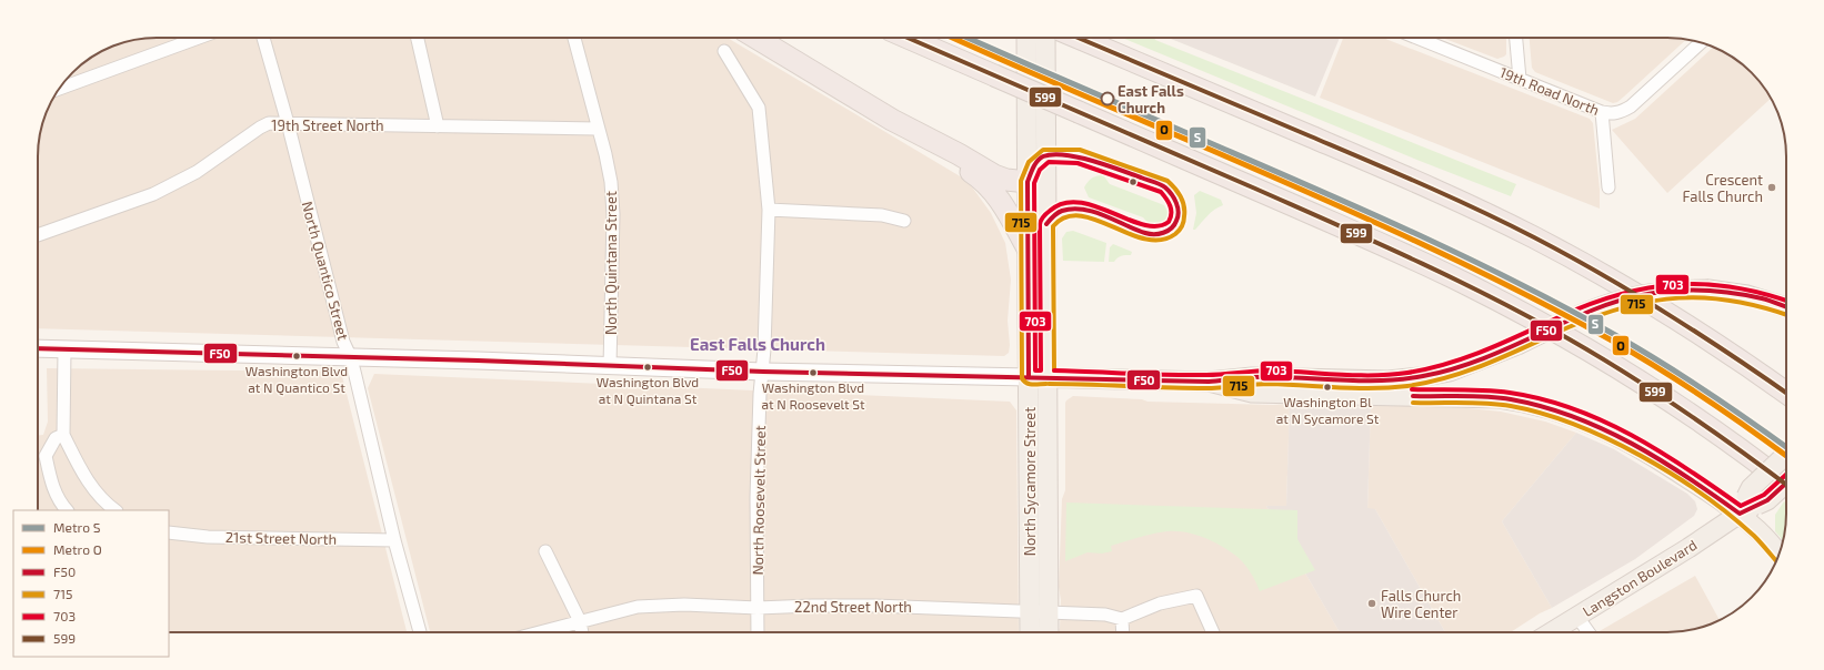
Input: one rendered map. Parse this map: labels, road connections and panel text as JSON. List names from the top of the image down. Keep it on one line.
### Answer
{"streets":{"main road":["North Sycamore Street","Langston Boulevard"],"street":["19th Road North","19th Street North","North Quintana Street","North Quantico Street","North Roosevelt Street","21st Street North","22nd Street North"]},"crossings":[["19th Street North","North Quintana Street"],["19th Street North","North Quantico Street"],["North Quantico Street","21st Street North"],["North Sycamore Street","22nd Street North"],["North Roosevelt Street","22nd Street North"]],"districts":["East Falls Church"],"places":["East Falls Church","Crescent Falls Church","Washington Blvd at N Quantico St","Washington Blvd at N Quintana St","Washington Blvd at N Roosevelt St","Washington Bl at N Sycamore St","Falls Church Wire Center"],"lines":["metro line S","metro line O","transit line 599","transit line 715","transit line F50","transit line 703"],"legend":["Metro S","Metro O","F50","715","703","599"]}
